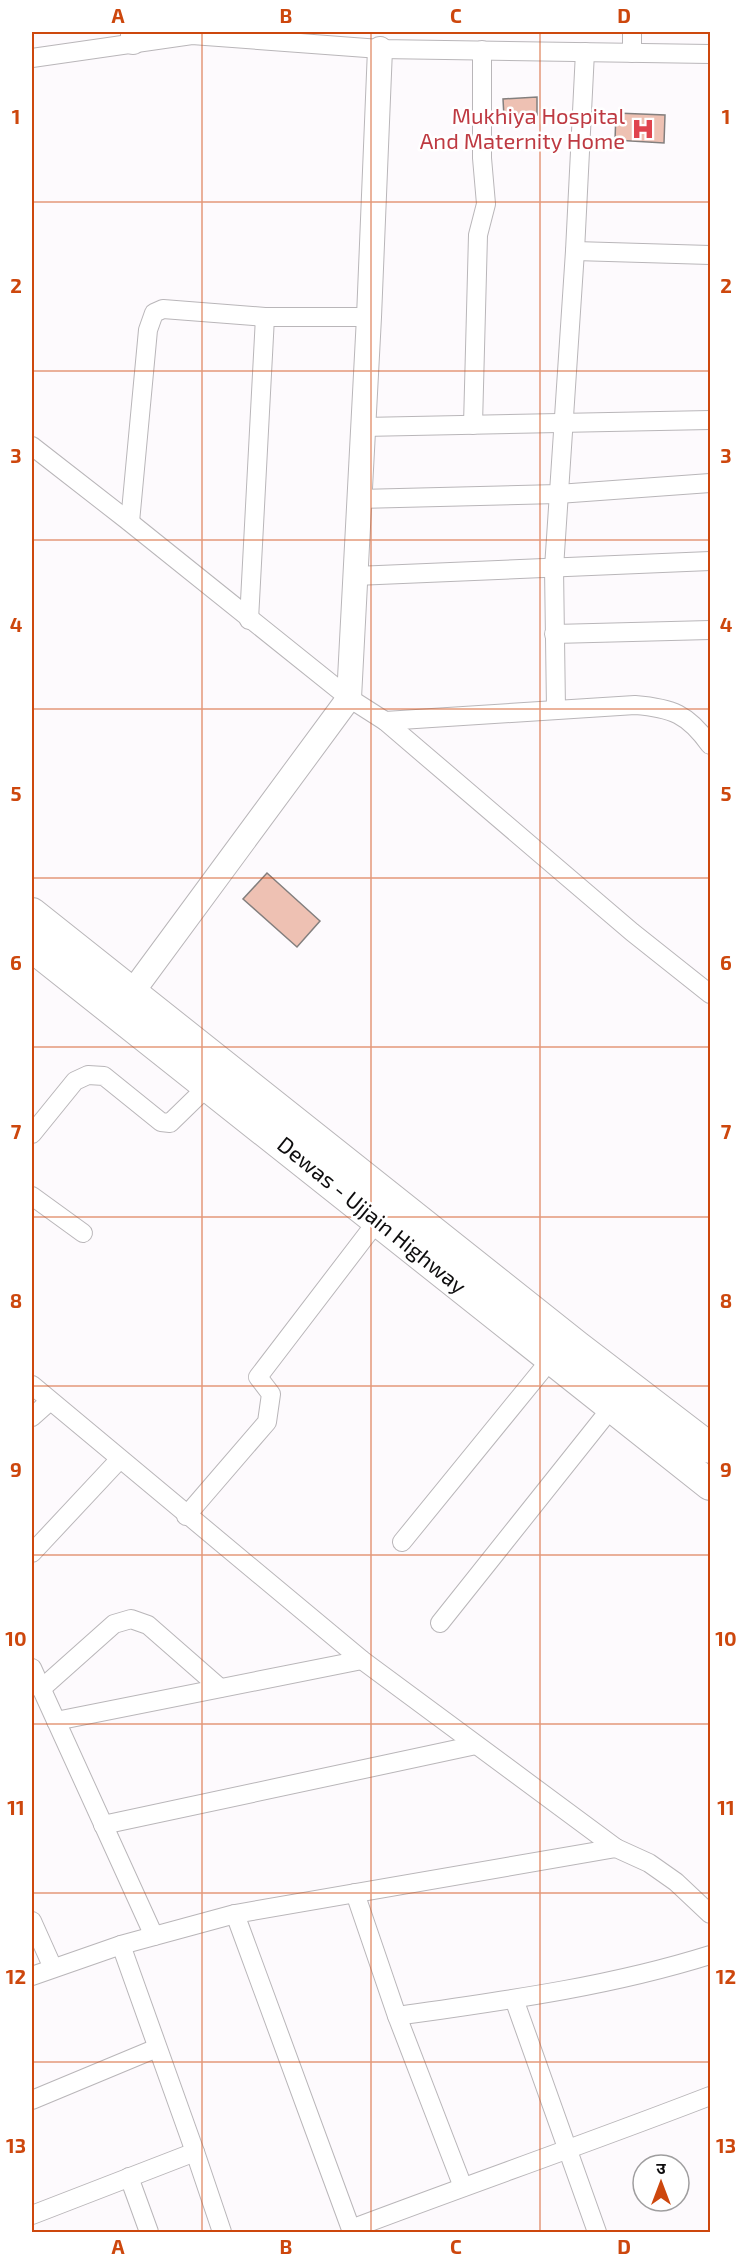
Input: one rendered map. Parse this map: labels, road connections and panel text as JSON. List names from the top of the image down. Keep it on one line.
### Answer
{"streets":{"main road":["Dewas - Ujjain Highway"]},"places":{"hospital":["Mukhiya Hospital And Maternity Home"]},"north":"top","grid":{"columns":["A","B","C","D"],"rows":["1","2","3","4","5","6","7","8","9","10","11","12","13"]}}
